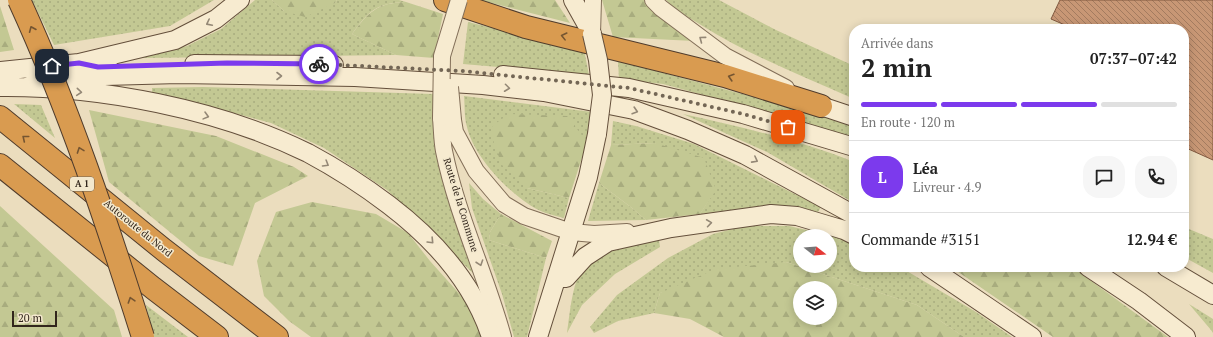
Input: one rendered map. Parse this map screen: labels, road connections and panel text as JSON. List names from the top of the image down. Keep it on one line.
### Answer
{"streets":{"highway":["A 1","Autoroute du Nord"],"street":["Route de la Commune"]},"one_way":["Route de la Commune"],"scale_bar":"20 m","north":"right","page":{"heading":["2 min","Arrivée dans","07:37–07:42"],"panel":["Léa","Livreur · 4.9","Commande #3151","12.94 €"],"bar":"En route · 120 m","round":"L","scale":"20 m"}}
